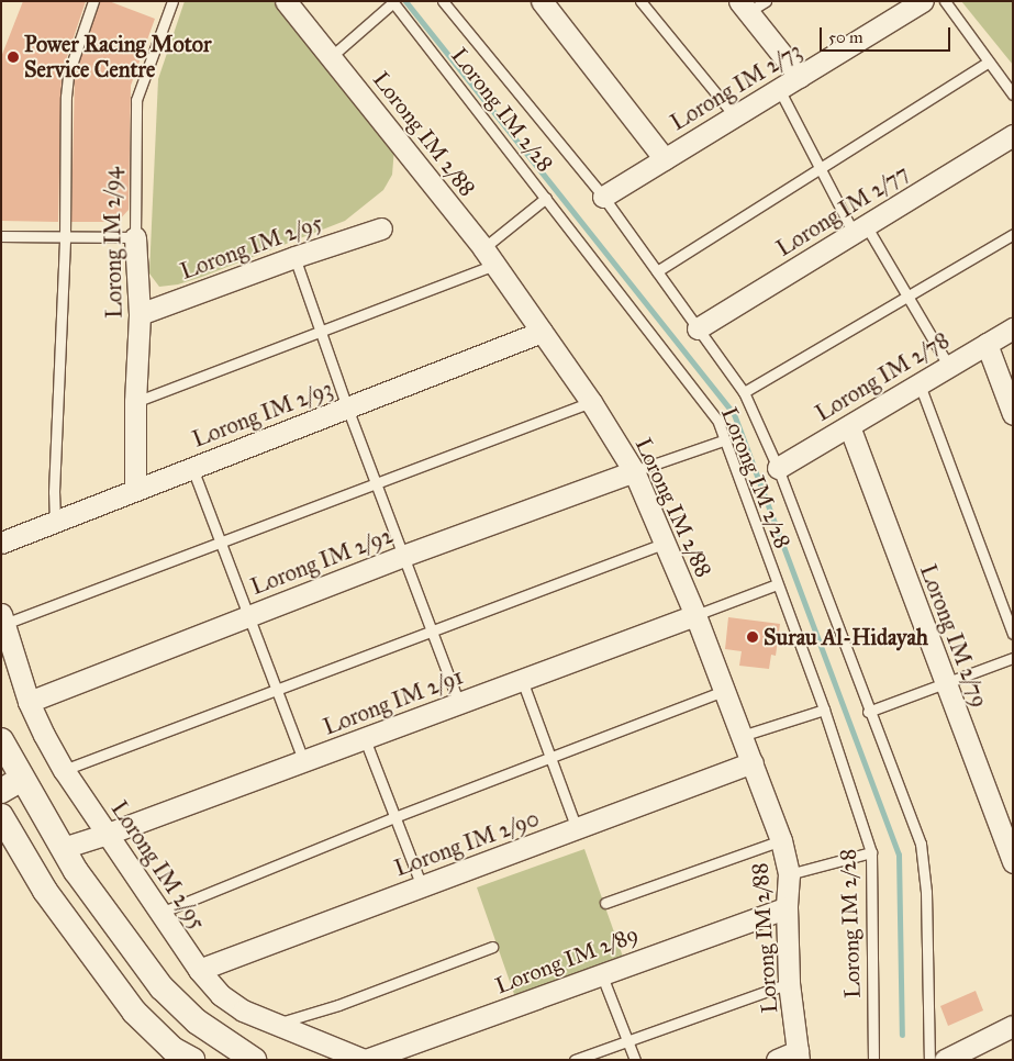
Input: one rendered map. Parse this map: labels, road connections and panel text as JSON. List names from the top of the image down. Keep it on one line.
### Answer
{"streets":{"street":["Lorong IM 2/73","Lorong IM 2/88","Lorong IM 2/77","Lorong IM 2/94","Lorong IM 2/95","Lorong IM 2/78","Lorong IM 2/93","Lorong IM 2/92","Lorong IM 2/79","Lorong IM 2/91","Lorong IM 2/90","Lorong IM 2/89"],"lane":["Lorong IM 2/28"]},"crossings":[["Lorong IM 2/88","Lorong IM 2/93"],["Lorong IM 2/88","Lorong IM 2/92"],["Lorong IM 2/88","Lorong IM 2/91"],["Lorong IM 2/88","Lorong IM 2/90"],["Lorong IM 2/88","Lorong IM 2/89"],["Lorong IM 2/94","Lorong IM 2/95"],["Lorong IM 2/94","Lorong IM 2/93"],["Lorong IM 2/95","Lorong IM 2/92"],["Lorong IM 2/95","Lorong IM 2/91"],["Lorong IM 2/95","Lorong IM 2/90"],["Lorong IM 2/95","Lorong IM 2/89"],["Lorong IM 2/78","Lorong IM 2/79"]],"places":["Power Racing Motor Service Centre","Surau Al-Hidayah"],"scale_bar":"50 m"}
